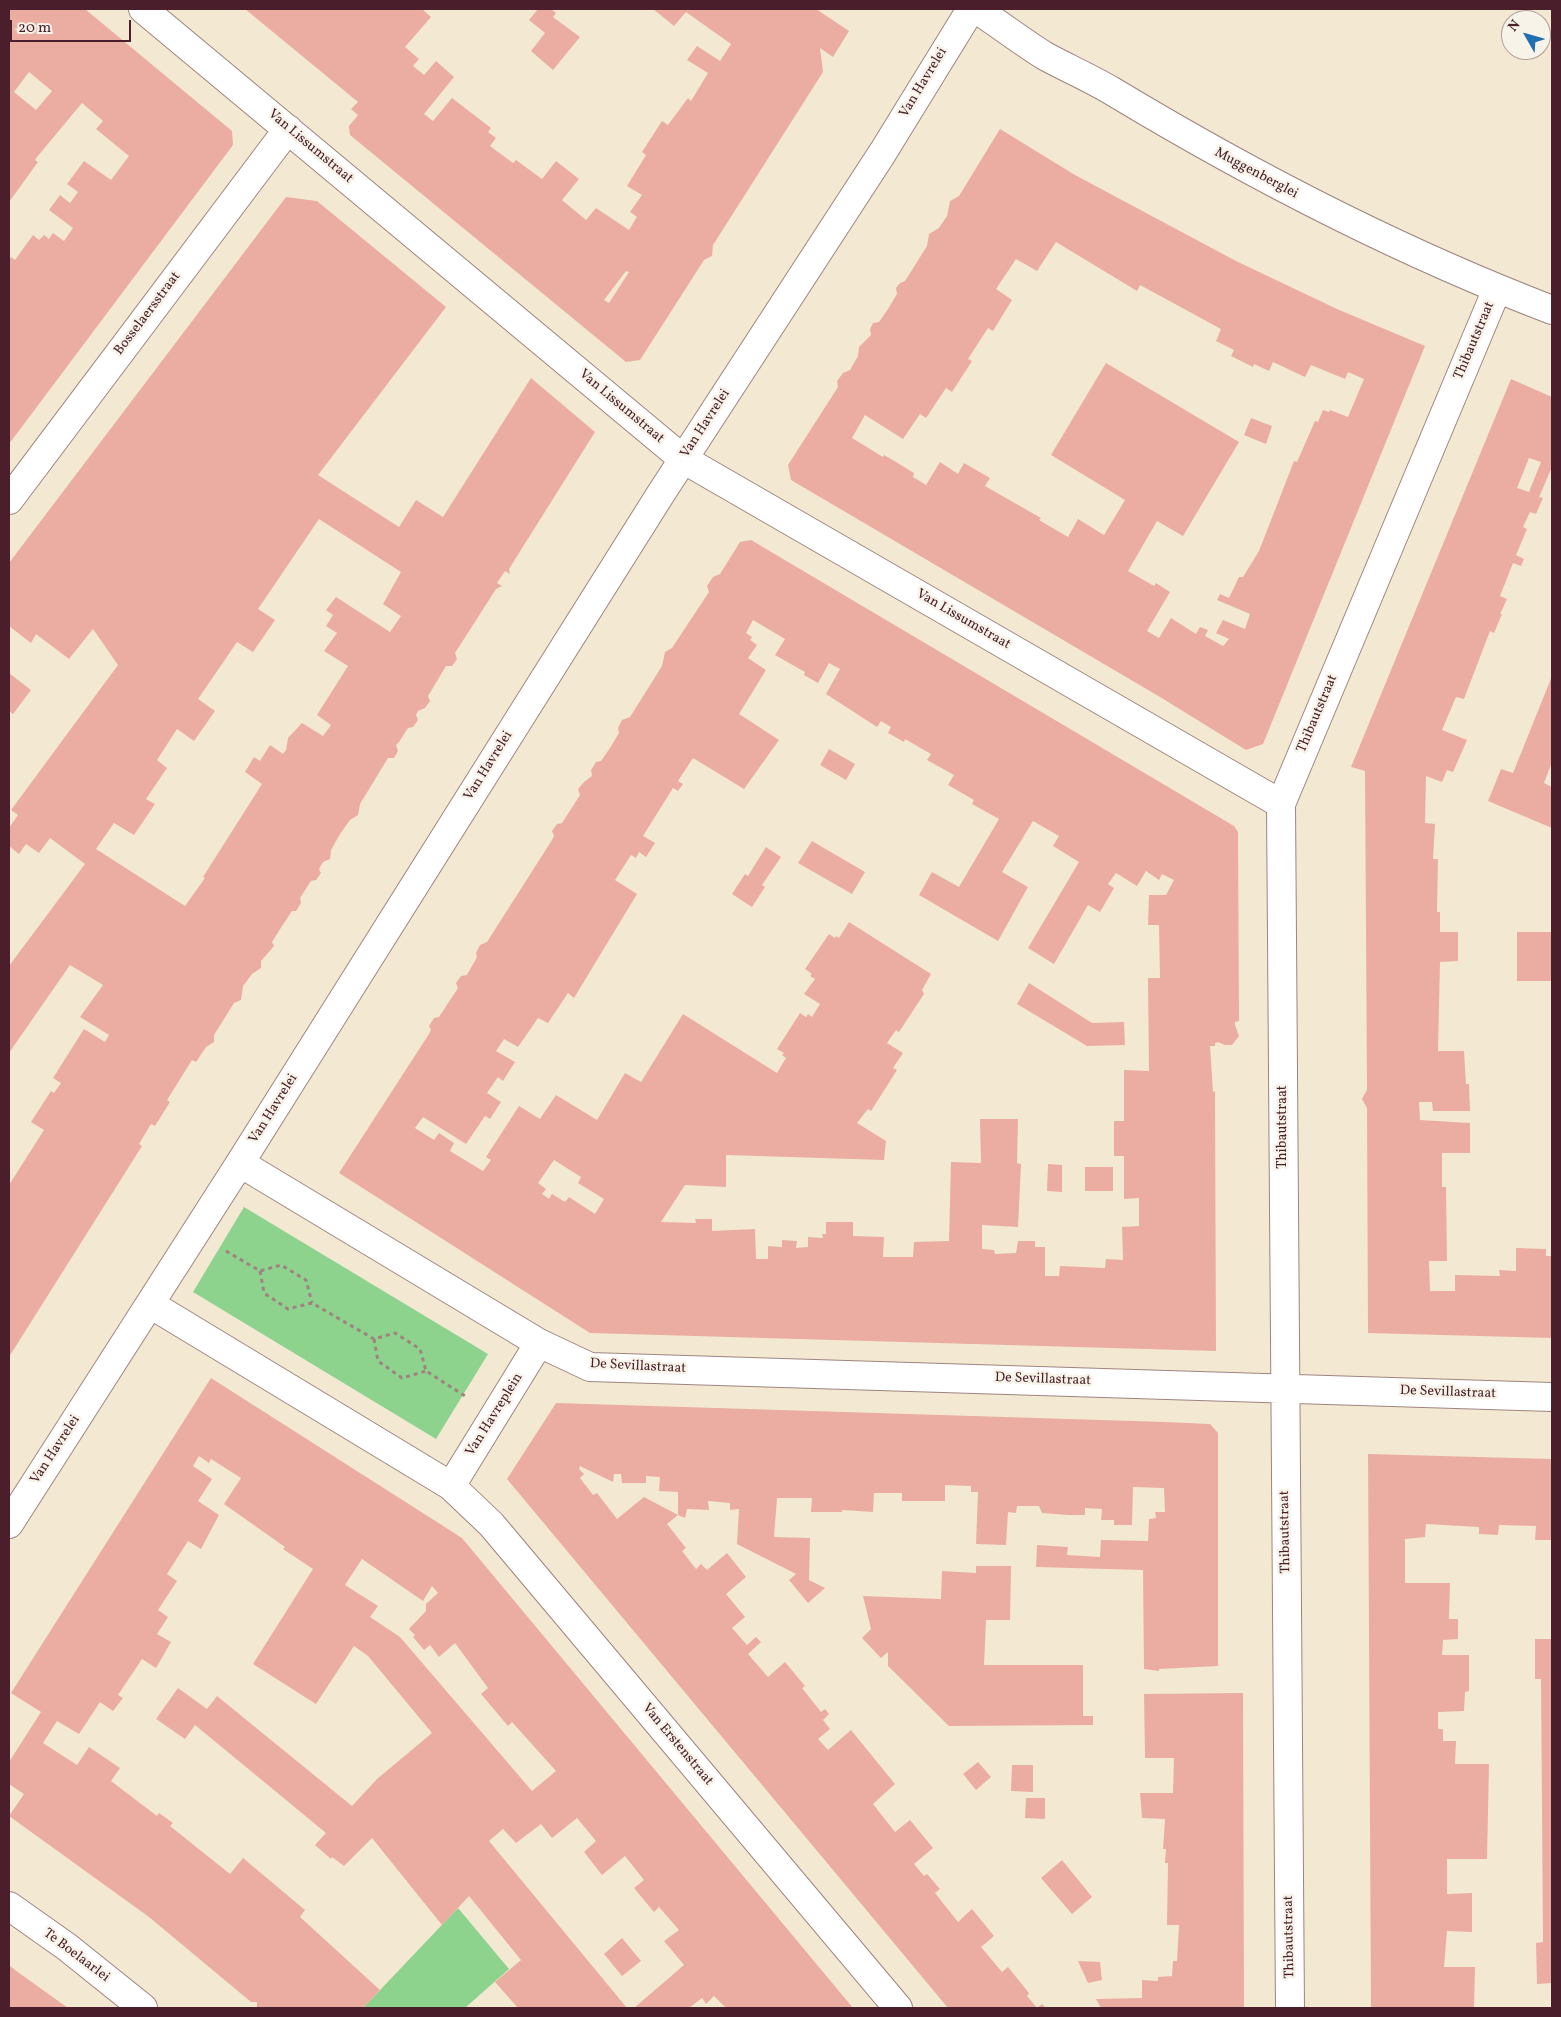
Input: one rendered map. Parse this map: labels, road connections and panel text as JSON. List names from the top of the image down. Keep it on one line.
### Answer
{"streets":{"street":["Van Havrelei","Van Lissumstraat","Muggenberglei","Bosselaersstraat","Thibautstraat","De Sevillastraat","Van Havreplein","Van Erstenstraat","Te Boelaarlei"]},"crossings":[["Van Havrelei","Van Lissumstraat"],["Van Lissumstraat","Bosselaersstraat"],["Van Lissumstraat","Thibautstraat"],["Muggenberglei","Thibautstraat"],["Thibautstraat","De Sevillastraat"],["De Sevillastraat","Van Havreplein"],["Van Havreplein","Van Erstenstraat"]],"scale_bar":"20 m","north":"top left"}
